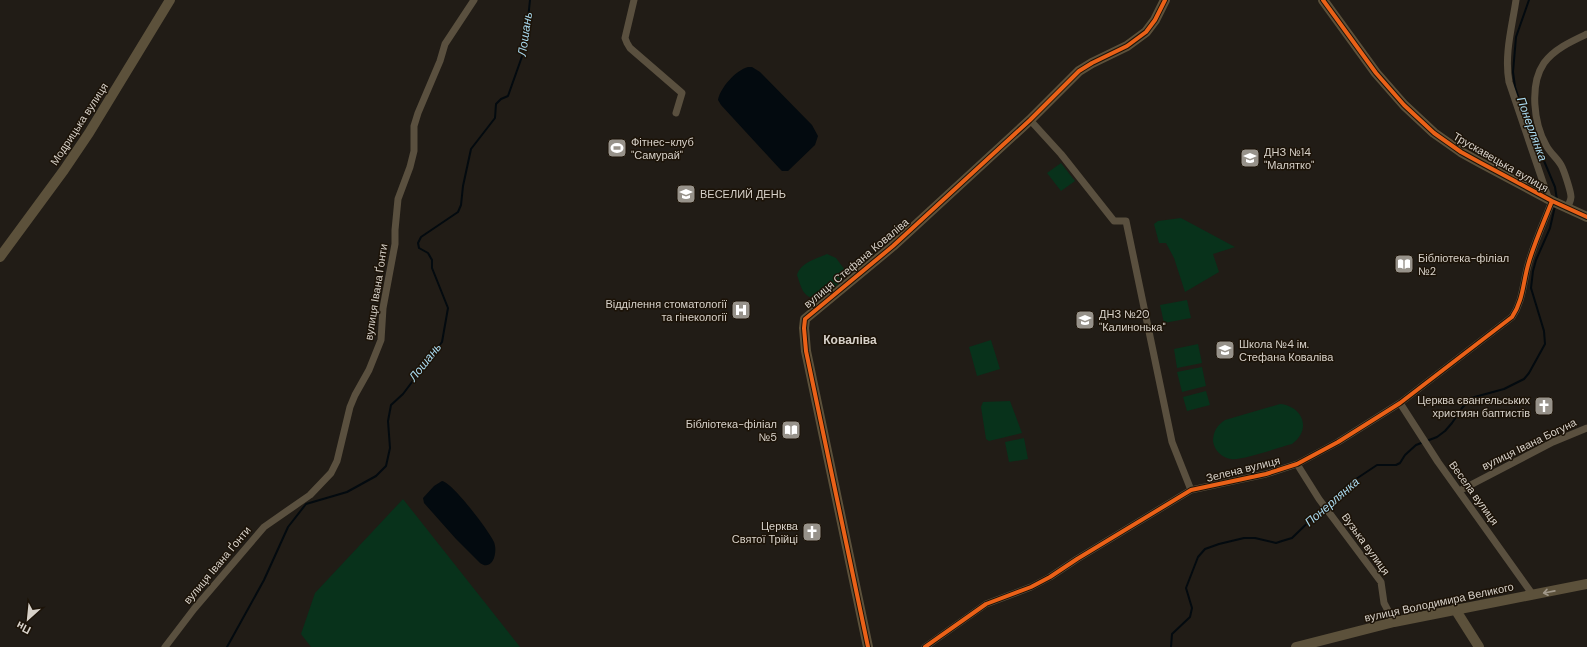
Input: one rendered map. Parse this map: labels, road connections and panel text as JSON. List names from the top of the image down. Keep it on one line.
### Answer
{"streets":{"street":["Модрицька вулиця","Трускавецька вулиця","вулиця Стефана Коваліва","вулиця Івана Ґонти","вулиця Івана Богуна","Зелена вулиця","Весела вулиця","Вузька вулиця","вулиця Володимира Великого"]},"crossings":[["Трускавецька вулиця","Зелена вулиця"],["вулиця Івана Богуна","Весела вулиця"],["Зелена вулиця","Весела вулиця"],["Зелена вулиця","Вузька вулиця"],["Весела вулиця","вулиця Володимира Великого"],["Вузька вулиця","вулиця Володимира Великого"]],"districts":["Коваліва"],"water":["Лошань","Понерлянка"],"places":{"sports":["Фітнес-клуб \"Самурай\""],"school or university":["ДНЗ №14 \"Малятко\"","ВЕСЕЛИЙ ДЕНЬ","ДНЗ №20 \"Калинонька\"","Школа №4 ім. Стефана Коваліва"],"library":["Бібліотека-філіал №2","Бібліотека-філіал №5"],"hospital":["Відділення стоматології та гінекології"],"church":["Церква євангельських християн баптистів","Церква Святої Трійці"]},"north":"bottom left"}
